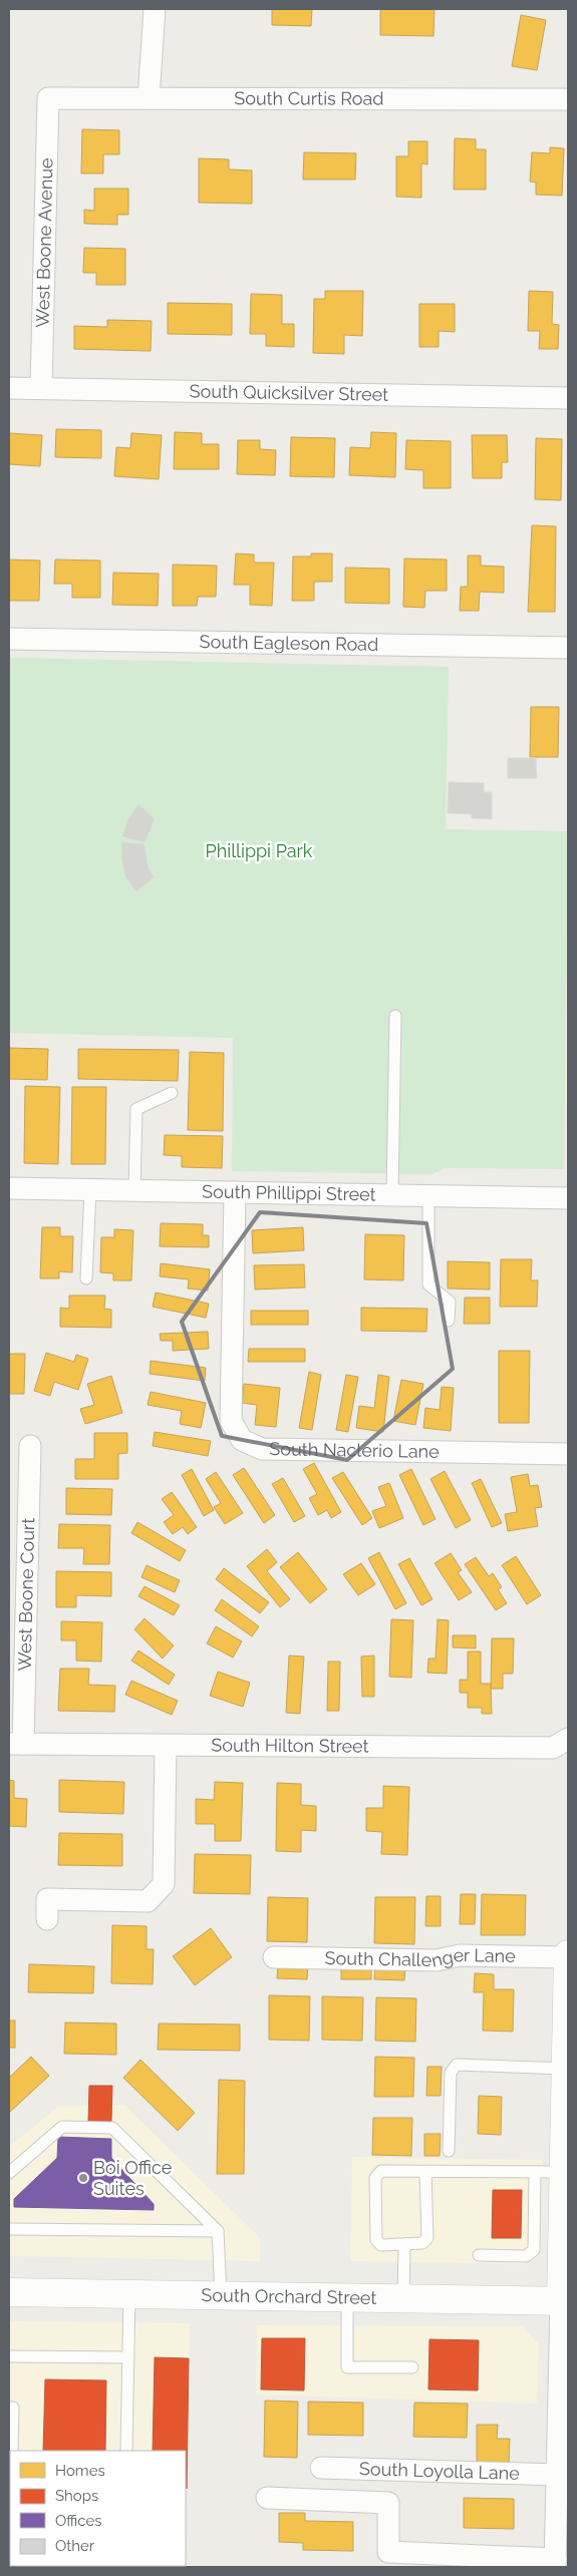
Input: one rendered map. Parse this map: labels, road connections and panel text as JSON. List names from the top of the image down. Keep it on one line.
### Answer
{"streets":{"main road":["South Orchard Street"],"street":["South Curtis Road","West Boone Avenue","South Quicksilver Street","South Eagleson Road","South Phillippi Street","South Naclerio Lane","West Boone Court","South Hilton Street","South Challenger Lane","South Loyolla Lane"]},"crossings":[["South Curtis Road","West Boone Avenue"],["West Boone Avenue","South Quicksilver Street"],["South Phillippi Street","South Naclerio Lane"],["West Boone Court","South Hilton Street"]],"parks":["Phillippi Park"],"places":["Boi Office Suites"],"legend":["Homes","Shops","Offices","Other"]}
